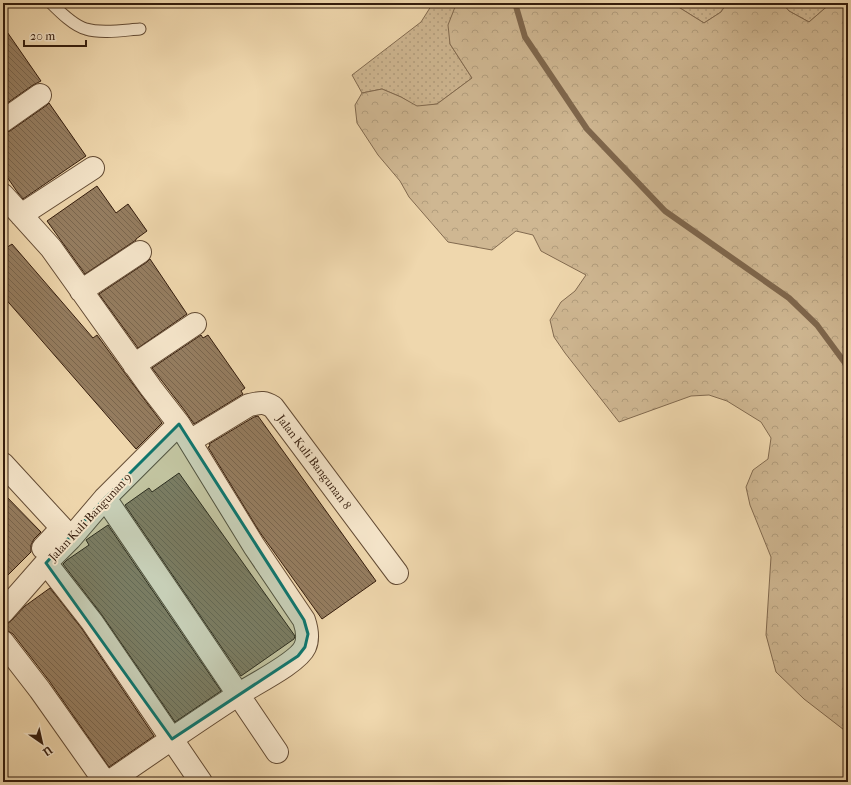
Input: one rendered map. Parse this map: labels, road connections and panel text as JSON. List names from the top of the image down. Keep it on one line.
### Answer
{"streets":{"street":["Jalan Kuli Bangunan 8","Jalan Kuli Bangunan 9"]},"crossings":[["Jalan Kuli Bangunan 8","Jalan Kuli Bangunan 9"]],"scale_bar":"20 m","north":"bottom right"}
